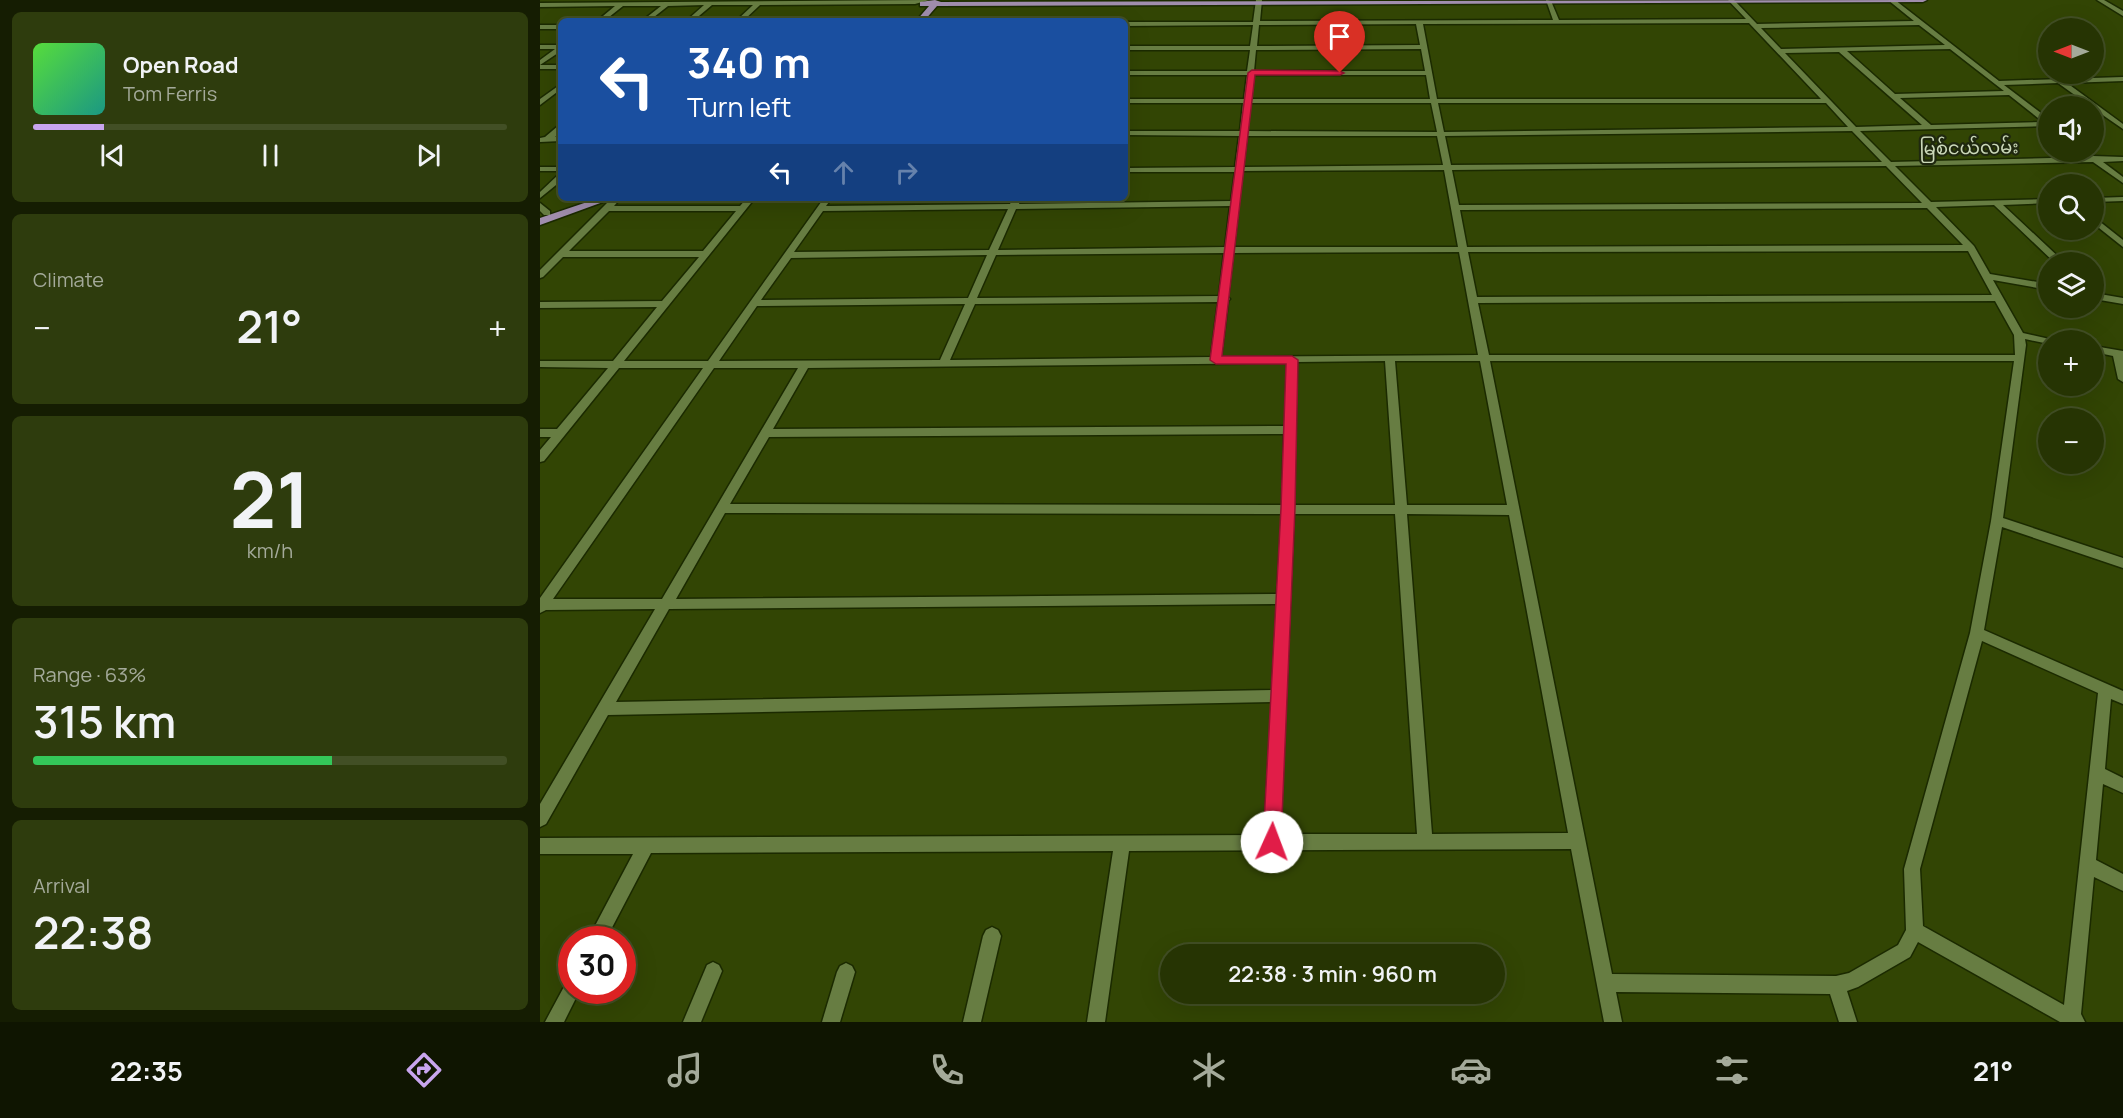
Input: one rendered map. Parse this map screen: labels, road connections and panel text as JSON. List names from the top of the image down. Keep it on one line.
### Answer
{"streets":{"street":["မြစ်ငယ်လမ်း"]},"north":"left","page":{"map_buttons":["+","−"],"turn":["340 m","Turn left"],"song":["Open Road","Tom Ferris"],"tile":["Climate",["21","km/h"],["Range · 63%","315 km"],["Arrival","22:38"]],"heat":["−","21°","+"],"limit":"30","trip":"22:38 · 3 min · 960 m","tabs":["22:35","21°"]}}
